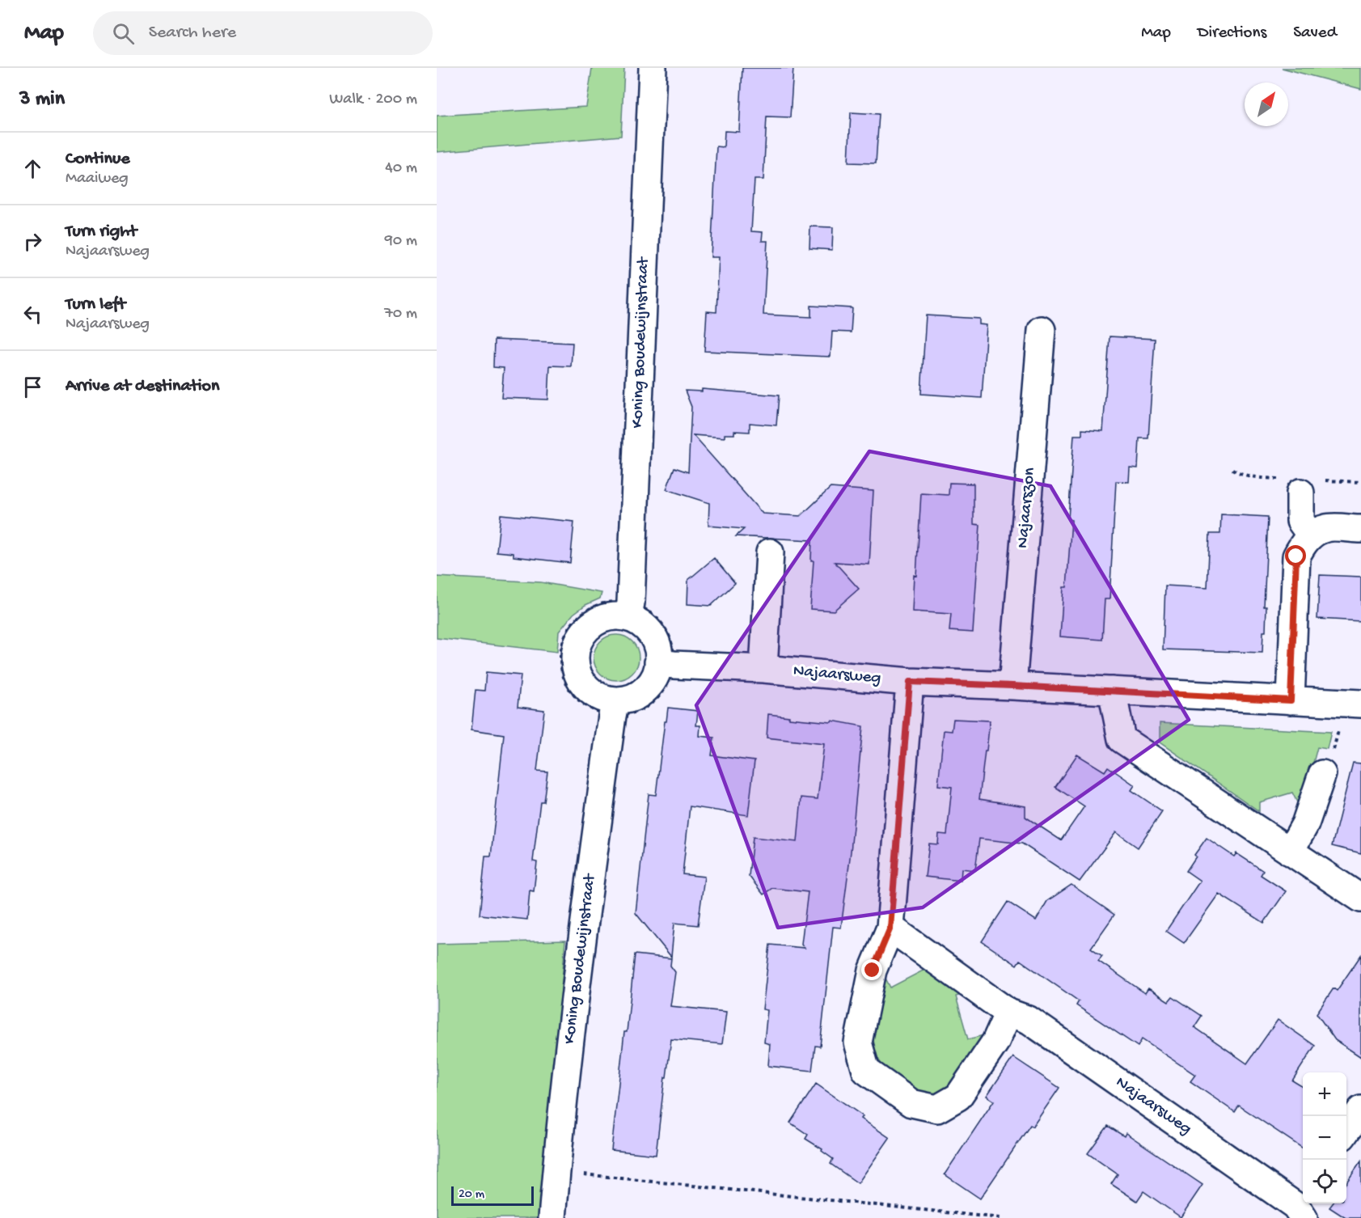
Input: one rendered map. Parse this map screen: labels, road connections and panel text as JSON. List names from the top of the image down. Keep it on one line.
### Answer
{"streets":{"street":["Koning Boudewijnstraat","Najaarszon","Najaarsweg"]},"crossings":[["Koning Boudewijnstraat","Najaarsweg"],["Najaarszon","Najaarsweg"]],"scale_bar":"20 m","north":"top right","page":{"header":"Map","search":"Search here","nav":["Map","Directions","Saved"],"heading":["3 min","Walk · 200 m"],"list":[["Continue","Maaiweg","40 m"],["Turn right","Najaarsweg","90 m"],["Turn left","Najaarsweg","70 m"],"Arrive at destination"],"map_buttons":["+","−"],"scale":"20 m"}}
